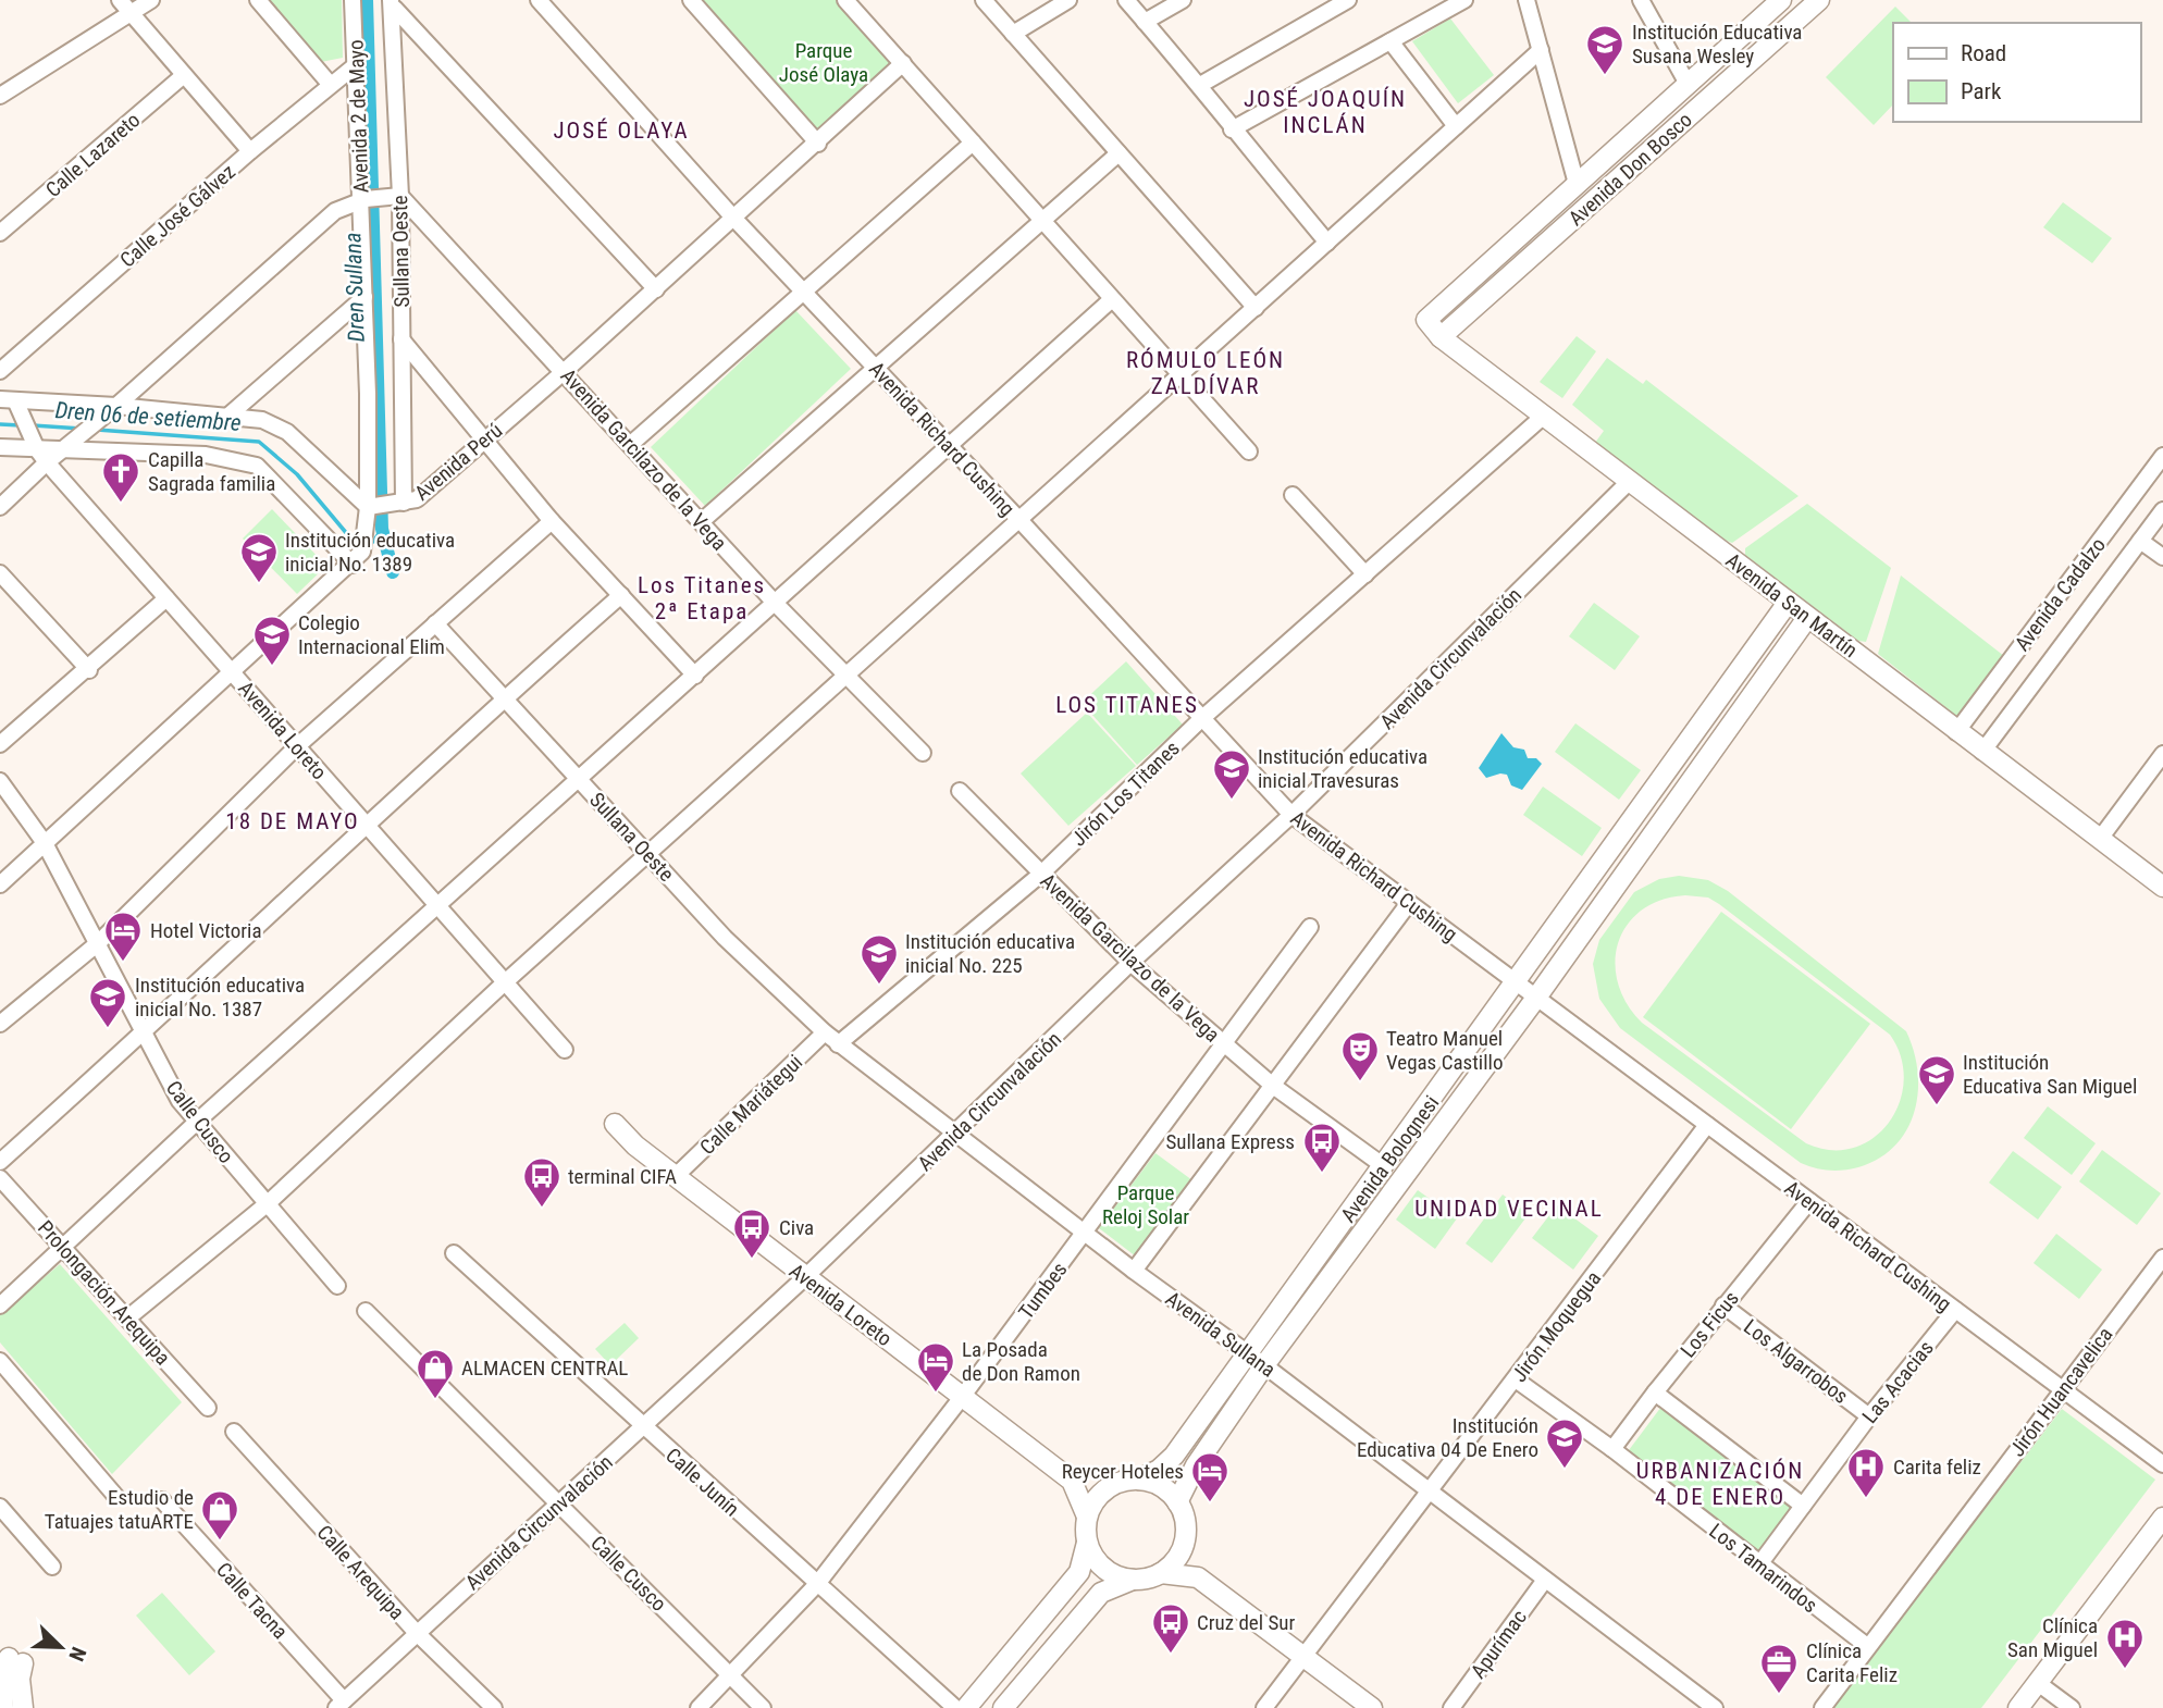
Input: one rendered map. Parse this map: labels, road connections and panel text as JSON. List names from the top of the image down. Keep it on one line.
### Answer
{"streets":{"main road":["Avenida Don Bosco","Avenida San Martín","Avenida Loreto","Avenida Bolognesi"],"street":["Avenida 2 de Mayo","Calle Lazareto","Calle José Gálvez","Sullana Oeste","Avenida Richard Cushing","Avenida Garcilazo de la Vega","Avenida Perú","Avenida Cadalzo","Avenida Circunvalación","Jirón Los Titanes","Calle Mariátegui","Calle Cusco","Tumbes","Prolongación Arequipa","Los Ficus","Jirón Moquegua","Avenida Sullana","Los Algarrobos","Las Acacias","Jirón Huancavelica","Calle Junín","Los Tamarindos","Calle Arequipa","Calle Tacna","Apurímac"]},"crossings":[["Avenida 2 de Mayo","Calle José Gálvez"],["Avenida 2 de Mayo","Avenida Perú"],["Avenida Don Bosco","Avenida San Martín"],["Sullana Oeste","Avenida Garcilazo de la Vega"],["Sullana Oeste","Avenida Perú"],["Sullana Oeste","Avenida Sullana"],["Avenida Richard Cushing","Avenida Perú"],["Avenida Richard Cushing","Avenida Circunvalación"],["Avenida Richard Cushing","Jirón Los Titanes"],["Avenida Richard Cushing","Avenida Bolognesi"],["Avenida Richard Cushing","Los Ficus"],["Avenida Richard Cushing","Jirón Moquegua"],["Avenida Richard Cushing","Las Acacias"],["Avenida Richard Cushing","Jirón Huancavelica"],["Avenida Garcilazo de la Vega","Avenida Perú"],["Avenida Garcilazo de la Vega","Avenida Circunvalación"],["Avenida Garcilazo de la Vega","Jirón Los Titanes"],["Avenida Garcilazo de la Vega","Avenida Bolognesi"],["Avenida Garcilazo de la Vega","Tumbes"],["Avenida Cadalzo","Avenida San Martín"],["Avenida San Martín","Avenida Circunvalación"],["Avenida San Martín","Jirón Los Titanes"],["Avenida San Martín","Avenida Bolognesi"],["Avenida Circunvalación","Avenida Loreto"],["Avenida Circunvalación","Calle Cusco"],["Avenida Circunvalación","Avenida Sullana"],["Avenida Circunvalación","Calle Junín"],["Avenida Circunvalación","Calle Arequipa"],["Avenida Circunvalación","Calle Tacna"],["Avenida Loreto","Calle Mariátegui"],["Avenida Loreto","Avenida Bolognesi"],["Avenida Loreto","Tumbes"],["Jirón Los Titanes","Avenida Sullana"],["Calle Mariátegui","Avenida Sullana"],["Calle Cusco","Tumbes"],["Avenida Bolognesi","Avenida Sullana"],["Tumbes","Avenida Sullana"],["Tumbes","Calle Junín"],["Los Ficus","Los Algarrobos"],["Los Ficus","Los Tamarindos"],["Jirón Moquegua","Avenida Sullana"],["Jirón Moquegua","Los Tamarindos"],["Avenida Sullana","Apurímac"],["Los Algarrobos","Las Acacias"],["Las Acacias","Los Tamarindos"],["Jirón Huancavelica","Los Tamarindos"]],"districts":["JOSÉ JOAQUÍN INCLÁN","JOSÉ OLAYA","RÓMULO LEÓN ZALDÍVAR","Los Titanes 2ª Etapa","LOS TITANES","18 DE MAYO","UNIDAD VECINAL","URBANIZACIÓN 4 DE ENERO"],"water":["Dren Sullana","Dren 06 de setiembre"],"parks":["Parque José Olaya","Parque Reloj Solar"],"places":{"school or university":["Institución Educativa Susana Wesley","Institución educativa inicial No. 1389","Colegio Internacional Elim","Institución educativa inicial Travesuras","Institución educativa inicial No. 225","Institución educativa inicial No. 1387","Institución Educativa San Miguel","Institución Educativa 04 De Enero"],"church":["Capilla Sagrada familia"],"hotel":["Hotel Victoria","La Posada de Don Ramon","Reycer Hoteles"],"theatre":["Teatro Manuel Vegas Castillo"],"bus stop":["Sullana Express","terminal CIFA","Civa","Cruz del Sur"],"shop":["ALMACEN CENTRAL","Estudio de Tatuajes tatuARTE"],"hospital":["Carita feliz","Clínica San Miguel"],"office":["Clínica Carita Feliz"]},"legend":["Road","Park"],"north":"bottom right"}
